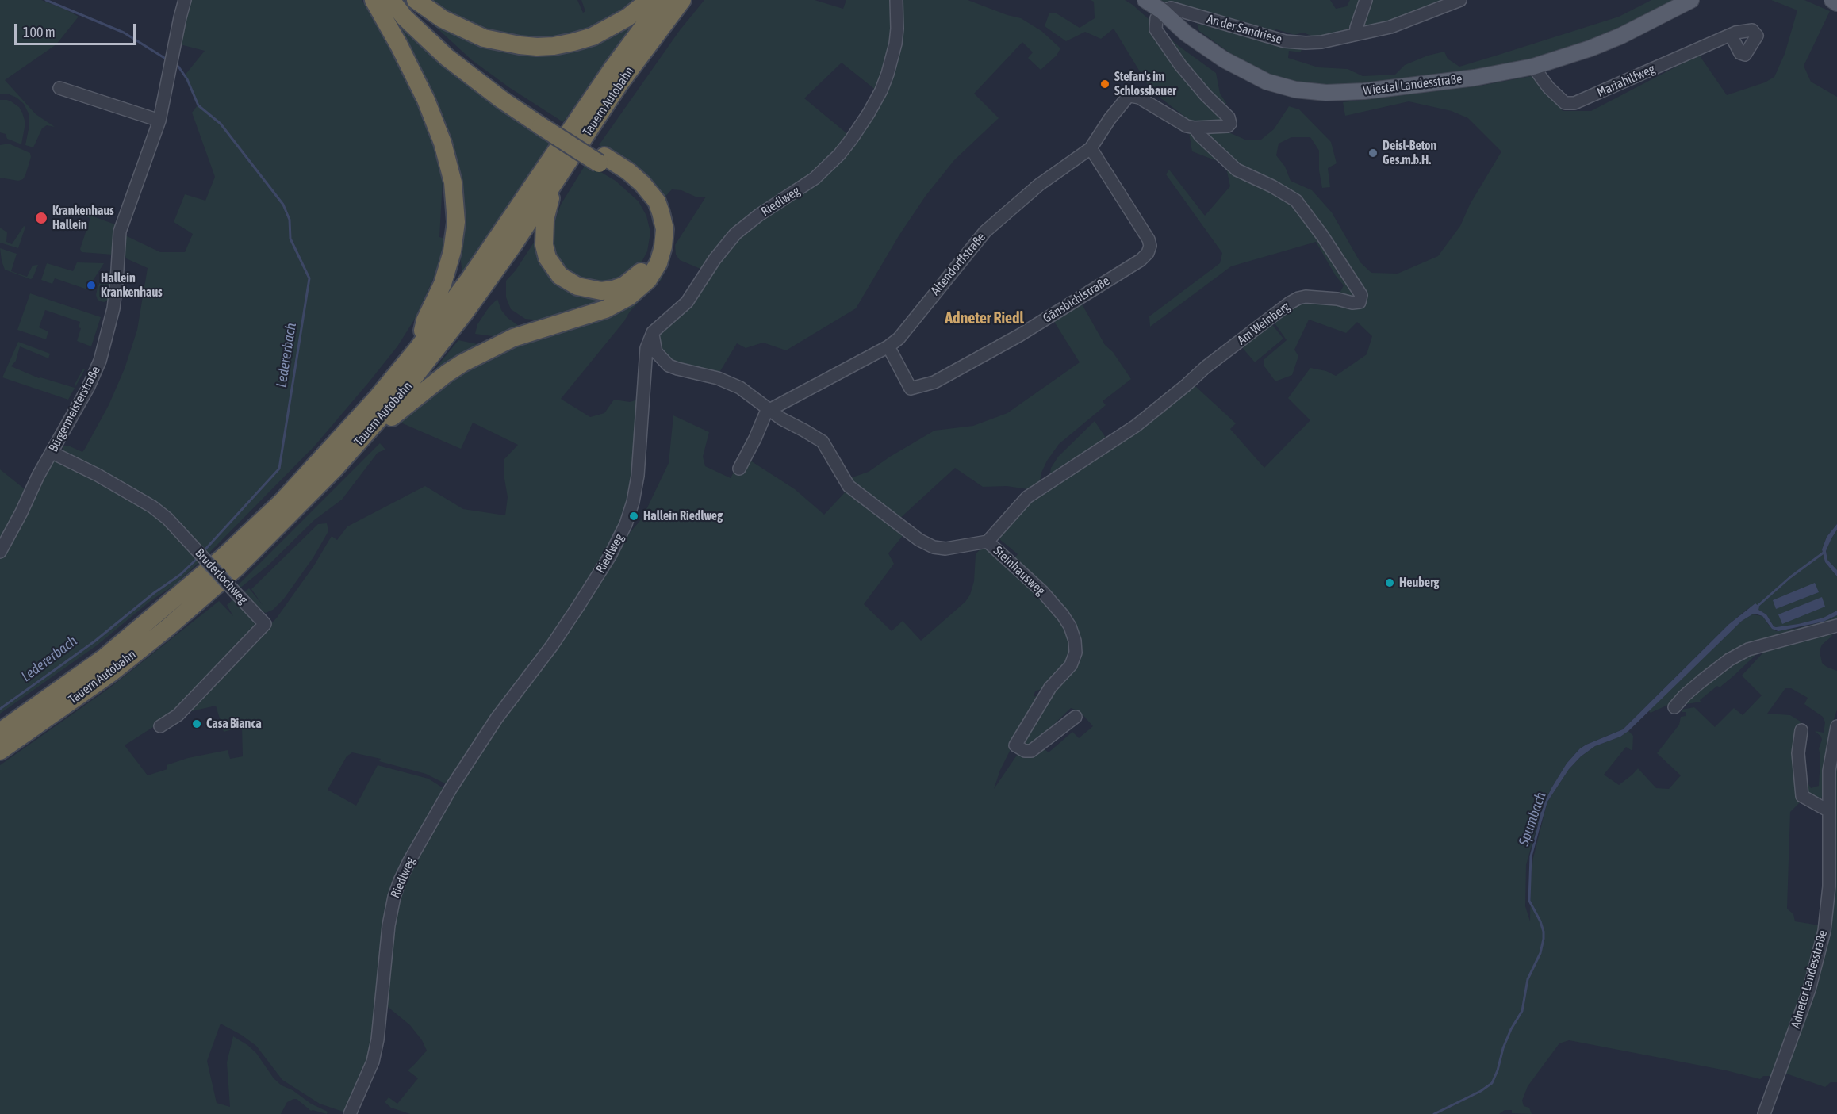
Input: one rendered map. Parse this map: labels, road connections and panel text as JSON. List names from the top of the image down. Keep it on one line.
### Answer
{"streets":{"highway":["Tauern Autobahn"],"main road":["Wiestal Landesstraße"],"street":["An der Sandriese","Mariahilfweg","Riedlweg","Altendorffstraße","Gänsbichlstraße","Am Weinberg","Bürgermeisterstraße","Steinhausweg","Bruderlochweg","Adneter Landesstraße"]},"crossings":[["An der Sandriese","Wiestal Landesstraße"],["Mariahilfweg","Wiestal Landesstraße"],["Riedlweg","Steinhausweg"],["Altendorffstraße","Gänsbichlstraße"],["Altendorffstraße","Am Weinberg"],["Altendorffstraße","Steinhausweg"],["Am Weinberg","Steinhausweg"],["Bürgermeisterstraße","Bruderlochweg"]],"districts":["Adneter Riedl"],"water":["Ledererbach","Spumbach"],"places":["Stefan's im Schlossbauer","Deisl-Beton Ges.m.b.H.","Krankenhaus Hallein","Hallein Krankenhaus","Hallein Riedlweg","Heuberg","Casa Bianca"],"scale_bar":"100 m"}
